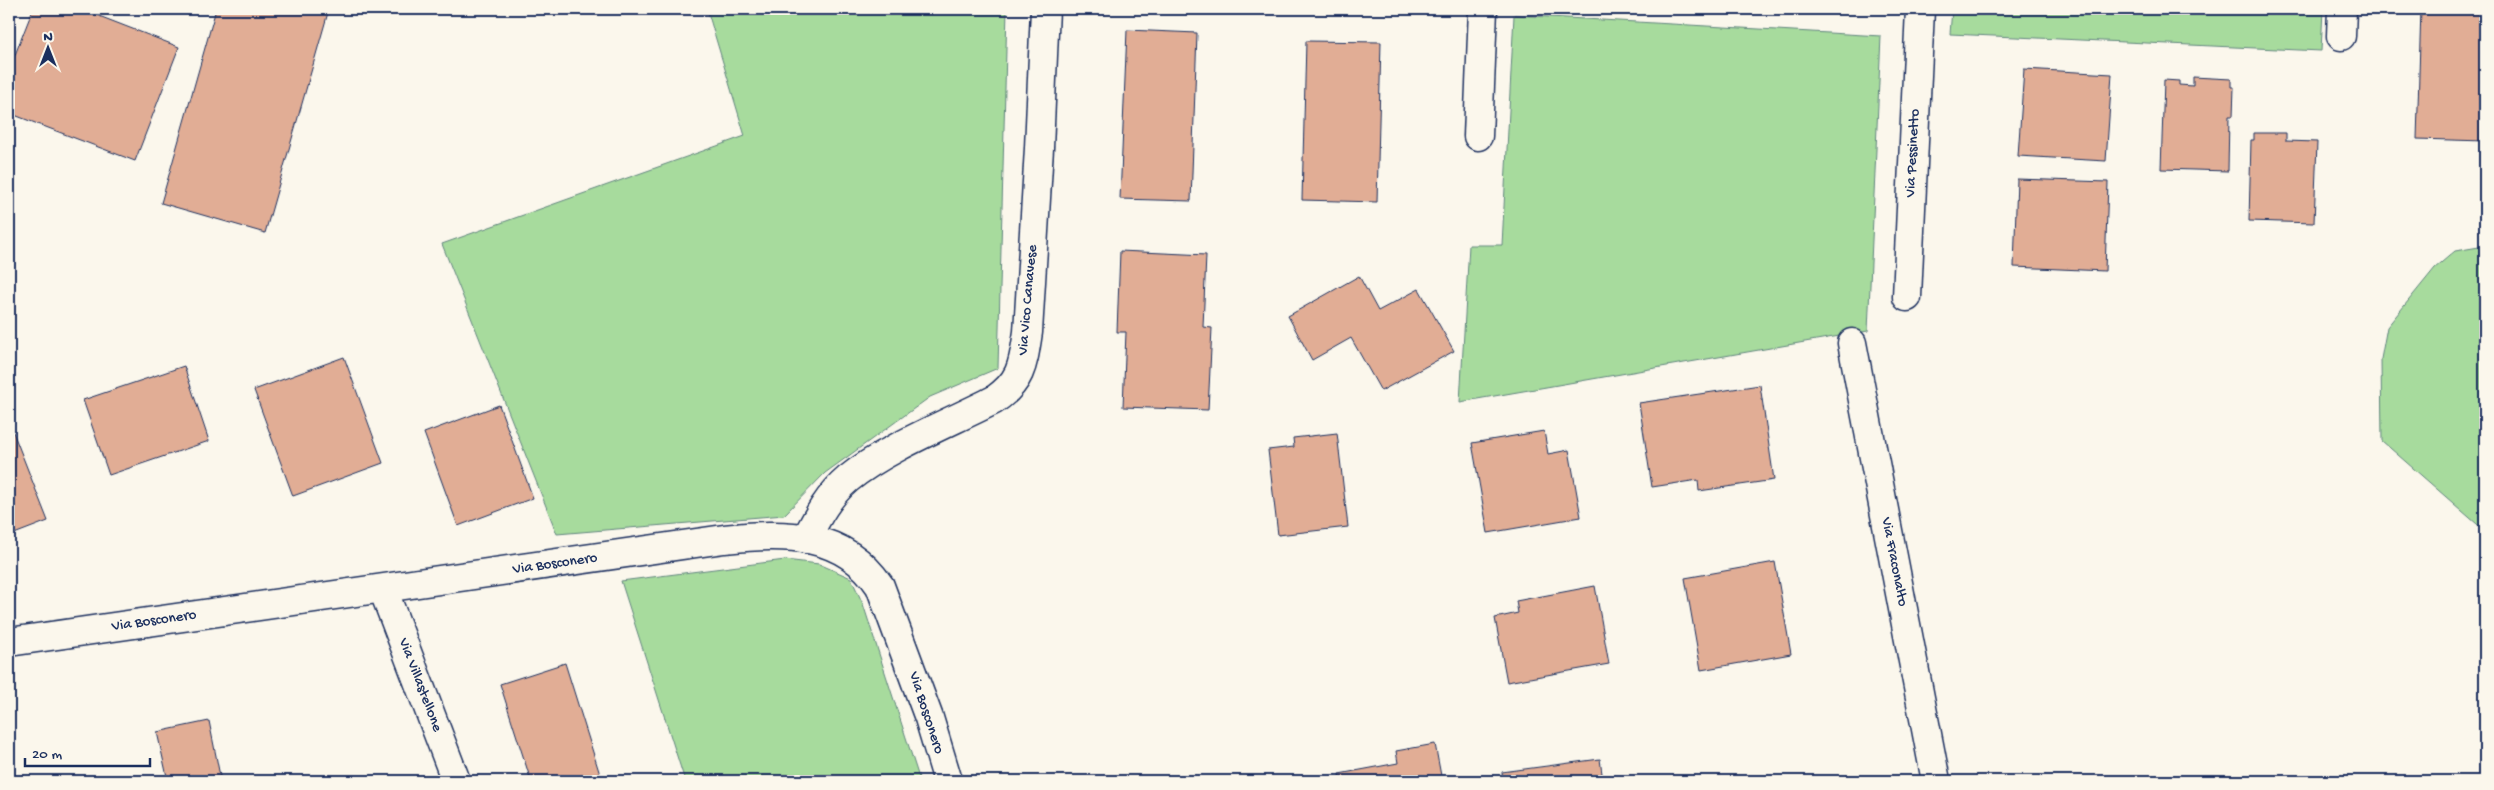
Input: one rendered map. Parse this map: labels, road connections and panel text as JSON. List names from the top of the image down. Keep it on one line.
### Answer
{"streets":{"street":["Via Pessinetto","Via Vico Canavese","Via Fraconalto","Via Bosconero","Via Villastellone"]},"crossings":[["Via Vico Canavese","Via Bosconero"],["Via Bosconero","Via Villastellone"]],"scale_bar":"20 m","north":"top"}
